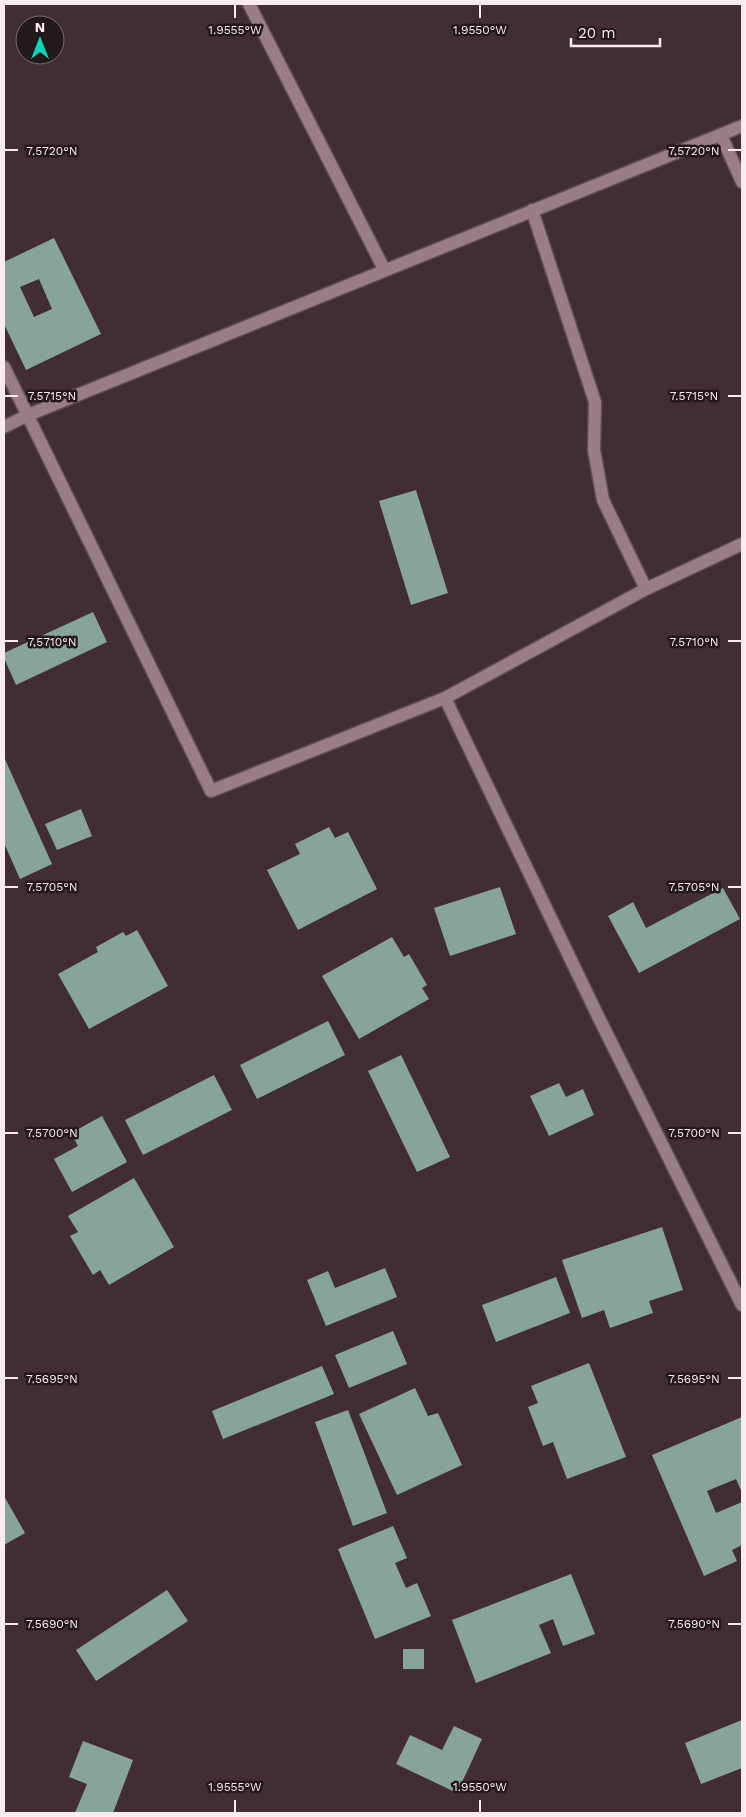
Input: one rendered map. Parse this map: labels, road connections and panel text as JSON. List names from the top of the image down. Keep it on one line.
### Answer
{"scale_bar":"20 m","north":"top","coordinates":["1.9555°W","1.9550°W","7.5720°N","7.5715°N","7.5710°N","7.5705°N","7.5700°N","7.5695°N","7.5690°N"]}
